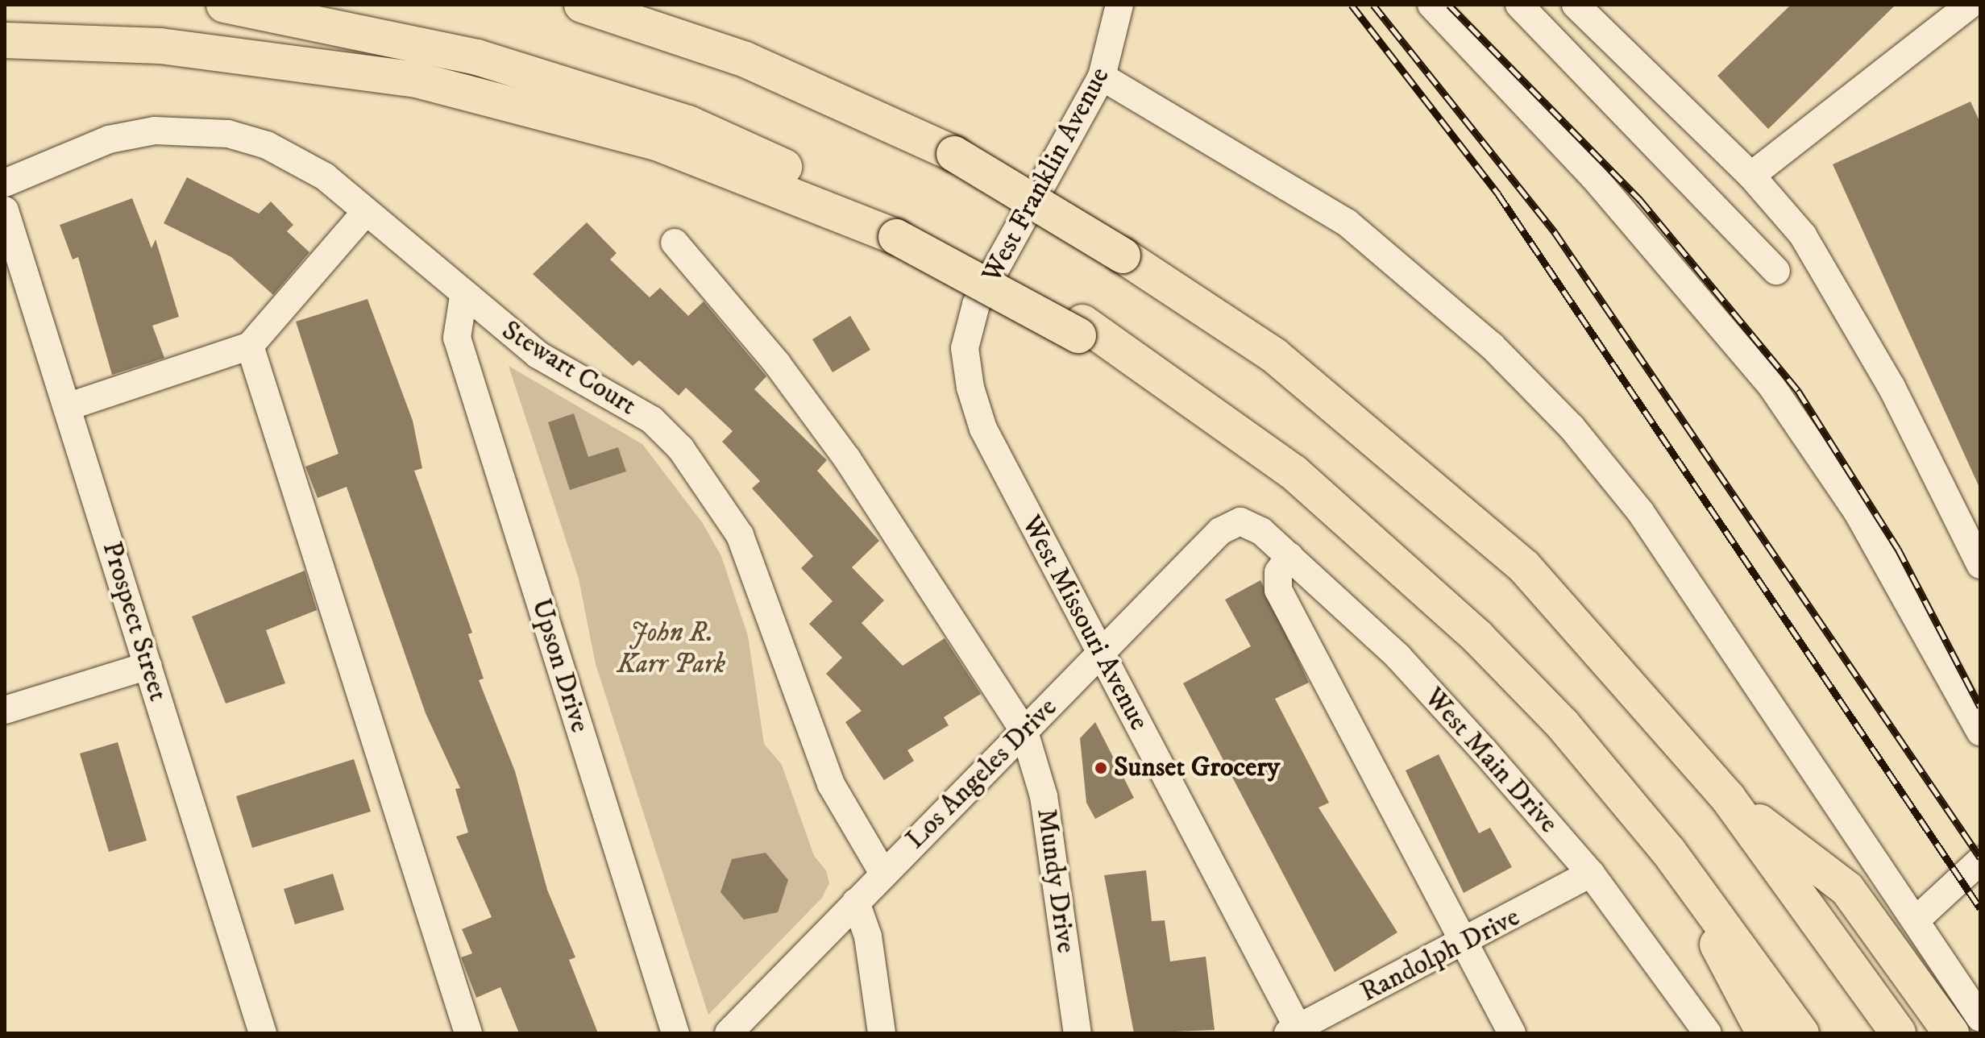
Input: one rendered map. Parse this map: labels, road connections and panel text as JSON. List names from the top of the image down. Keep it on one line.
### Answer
{"streets":{"street":["West Franklin Avenue","Stewart Court","Prospect Street","West Missouri Avenue","Upson Drive","West Main Drive","Los Angeles Drive","Mundy Drive","Randolph Drive"]},"crossings":[["West Franklin Avenue","West Missouri Avenue"],["Stewart Court","Upson Drive"],["Stewart Court","Los Angeles Drive"],["West Missouri Avenue","Los Angeles Drive"],["West Missouri Avenue","Randolph Drive"],["West Main Drive","Los Angeles Drive"],["West Main Drive","Randolph Drive"],["Los Angeles Drive","Mundy Drive"]],"parks":["John R. Karr Park"],"places":["Sunset Grocery"]}
